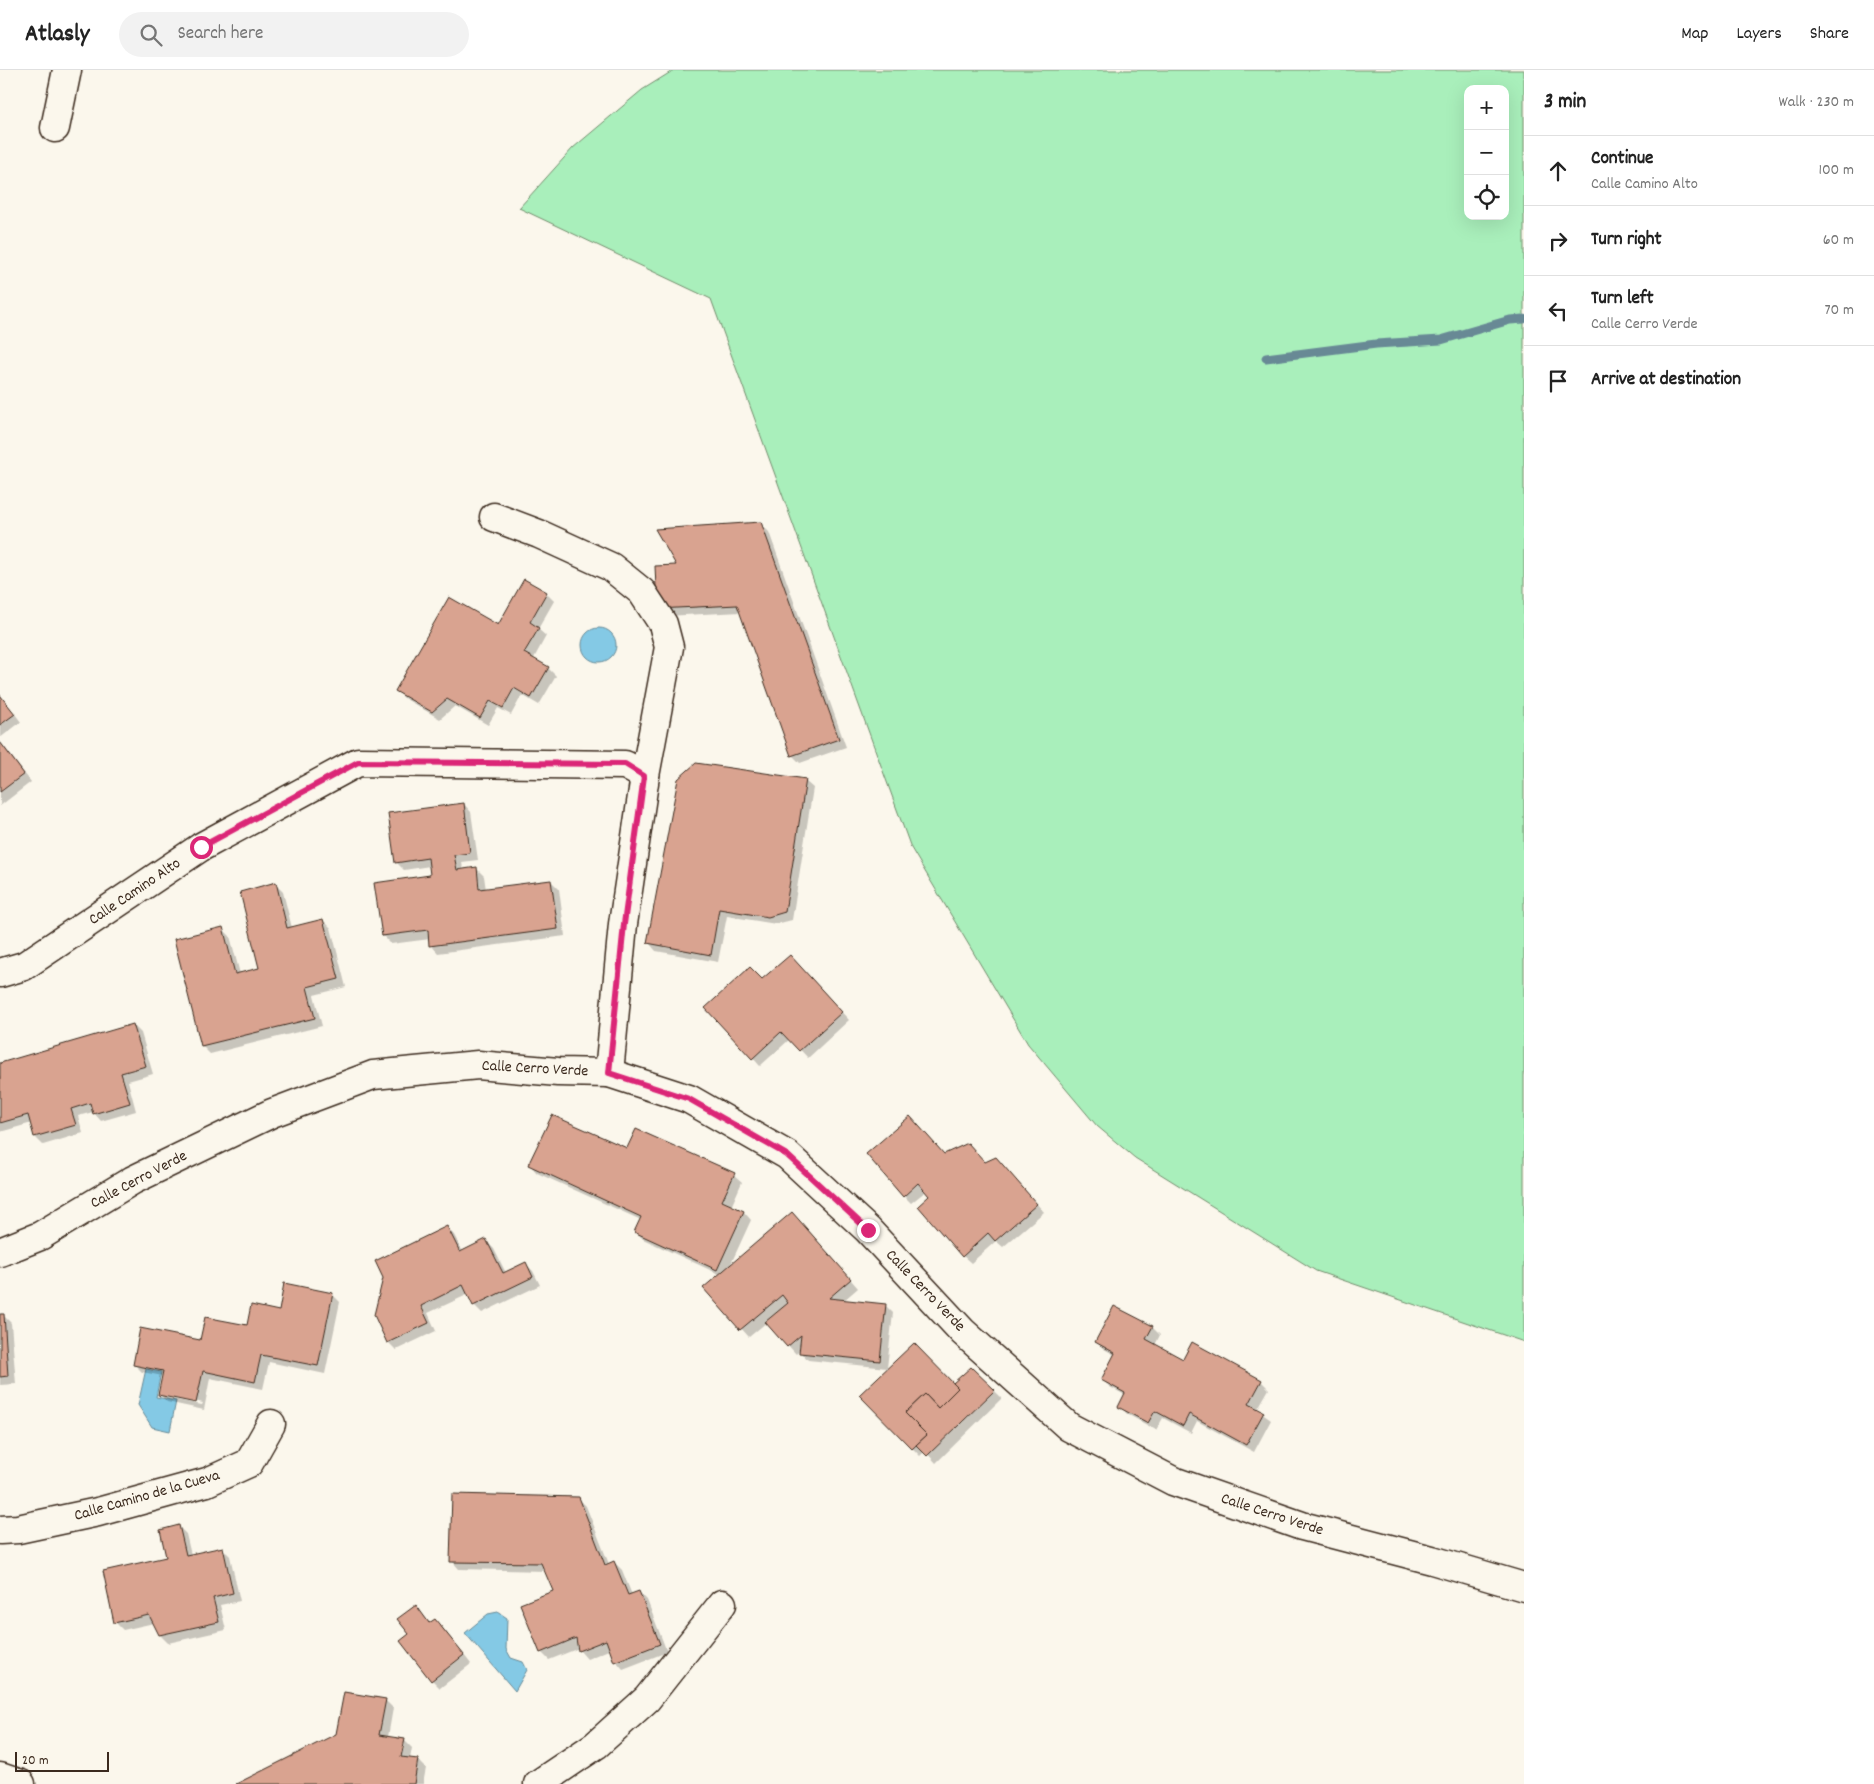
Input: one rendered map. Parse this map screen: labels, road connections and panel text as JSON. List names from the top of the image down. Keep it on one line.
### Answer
{"streets":{"street":["Calle Camino Alto","Calle Cerro Verde","Calle Camino de la Cueva"]},"scale_bar":"20 m","page":{"header":"Atlasly","search":"Search here","nav":["Map","Layers","Share"],"heading":["3 min","Walk · 230 m"],"map_buttons":["+","−"],"list":[["Continue","Calle Camino Alto","100 m"],["Turn right","60 m"],["Turn left","Calle Cerro Verde","70 m"],"Arrive at destination"],"scale":"20 m"}}
